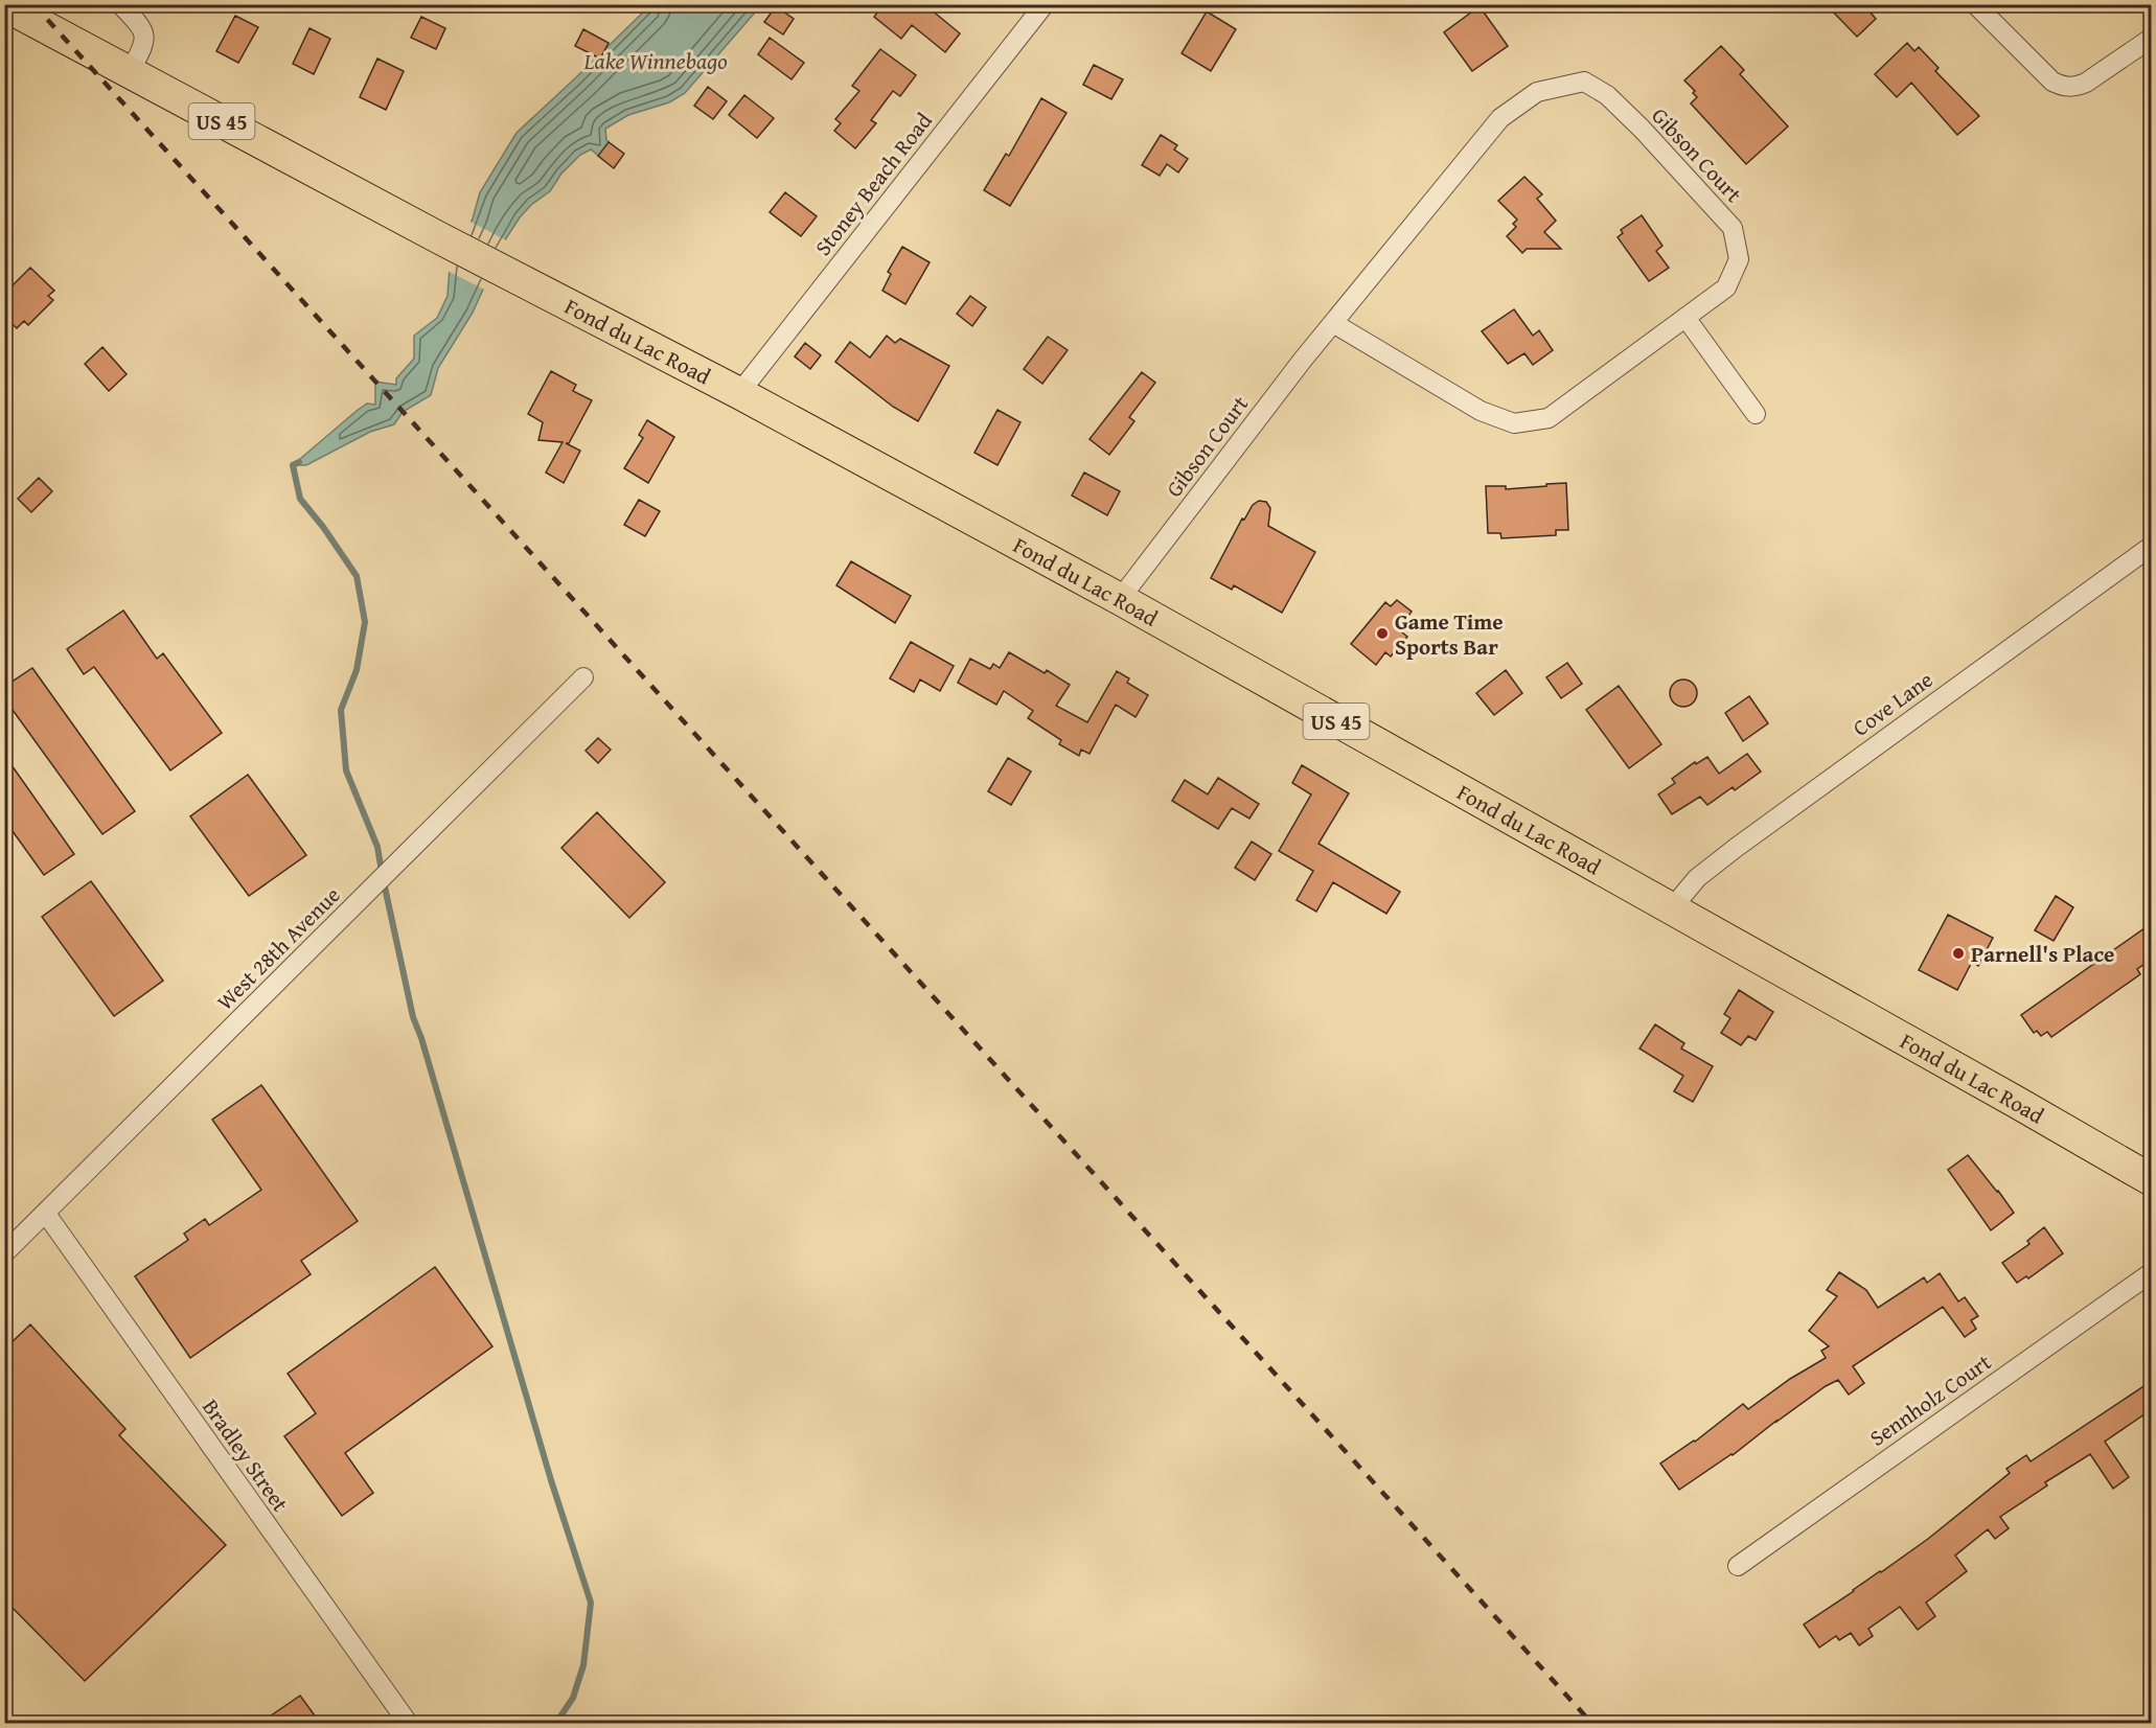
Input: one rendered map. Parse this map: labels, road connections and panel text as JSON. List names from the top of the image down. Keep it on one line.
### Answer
{"streets":{"main road":["US 45","Fond du Lac Road"],"street":["Gibson Court","Stoney Beach Road","Cove Lane","West 28th Avenue","Sennholz Court","Bradley Street"]},"crossings":[["Gibson Court","Fond du Lac Road"],["Stoney Beach Road","Fond du Lac Road"],["Fond du Lac Road","Cove Lane"],["West 28th Avenue","Bradley Street"]],"water":["Lake Winnebago"],"places":["Game Time Sports Bar","Parnell's Place"]}
